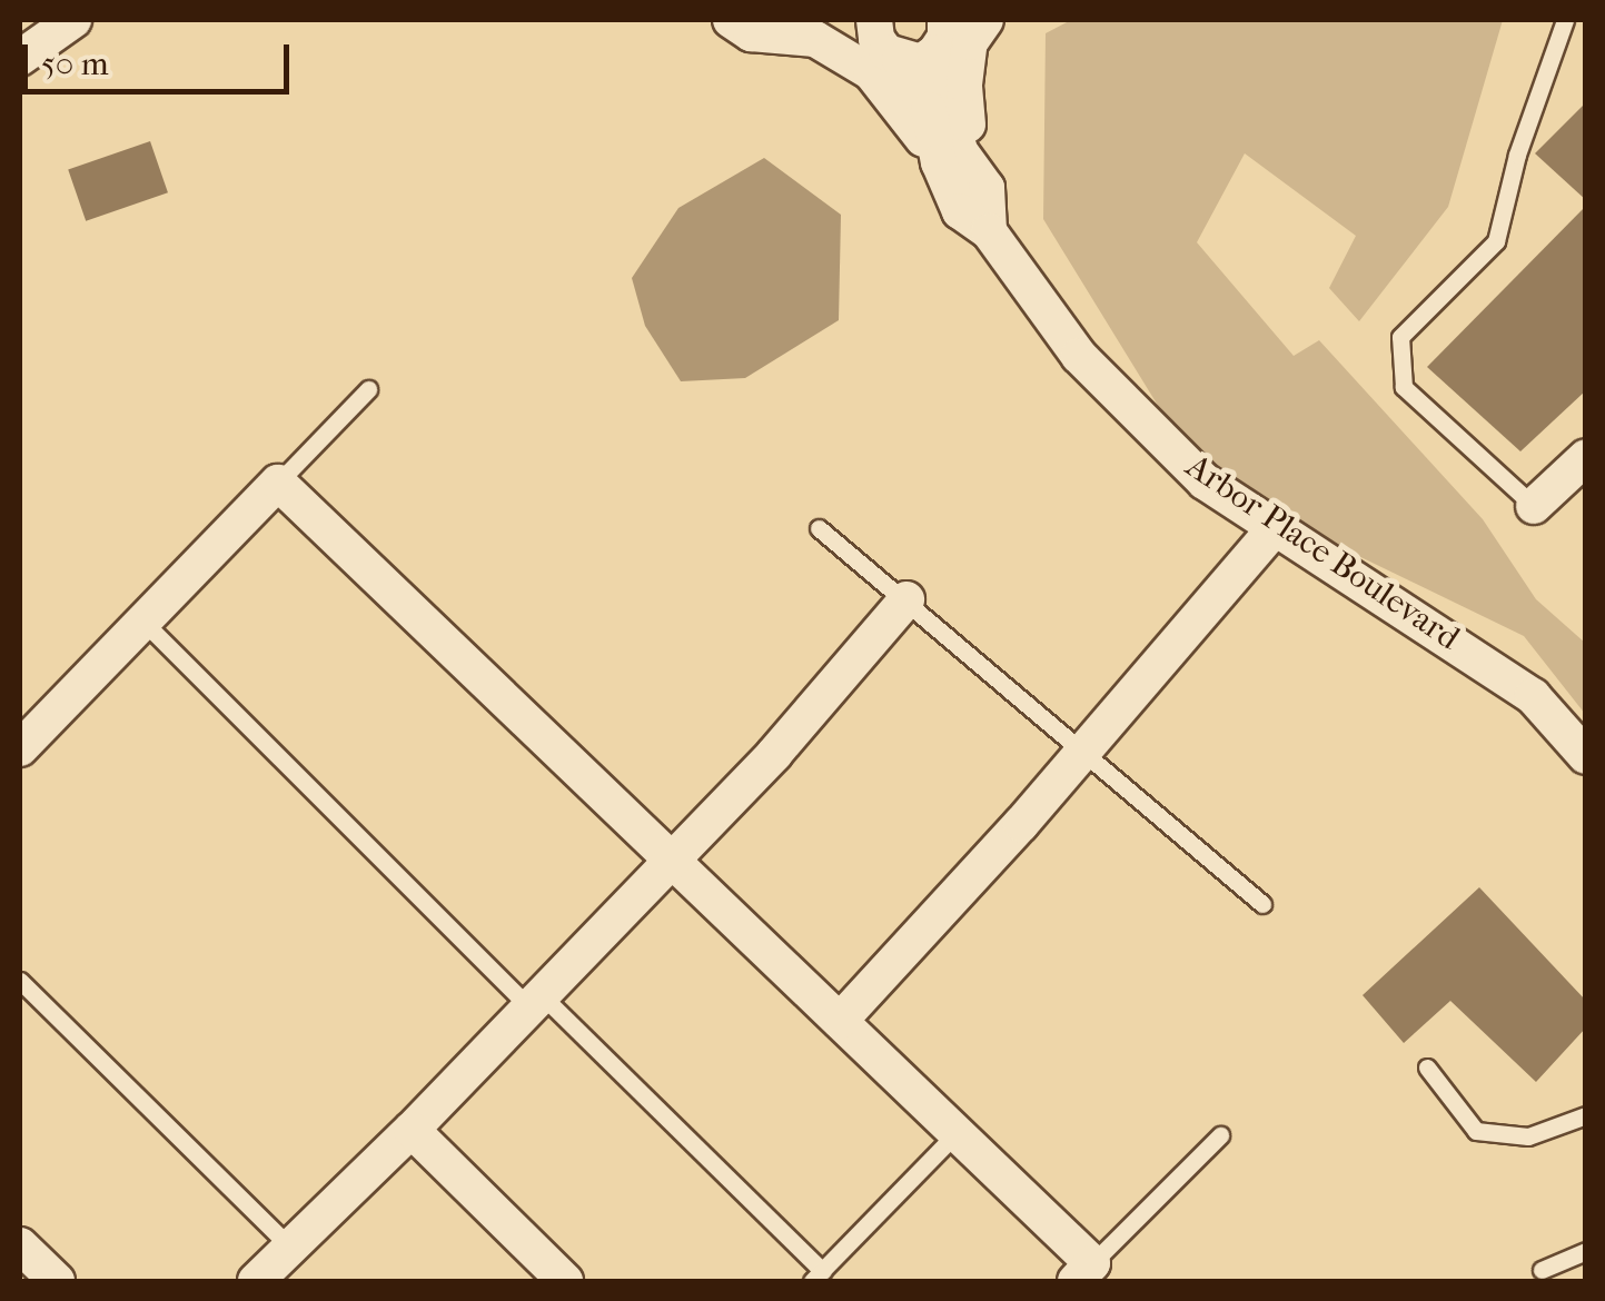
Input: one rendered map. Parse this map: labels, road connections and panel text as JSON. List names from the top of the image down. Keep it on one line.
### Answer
{"streets":{"street":["Arbor Place Boulevard"]},"scale_bar":"50 m"}
